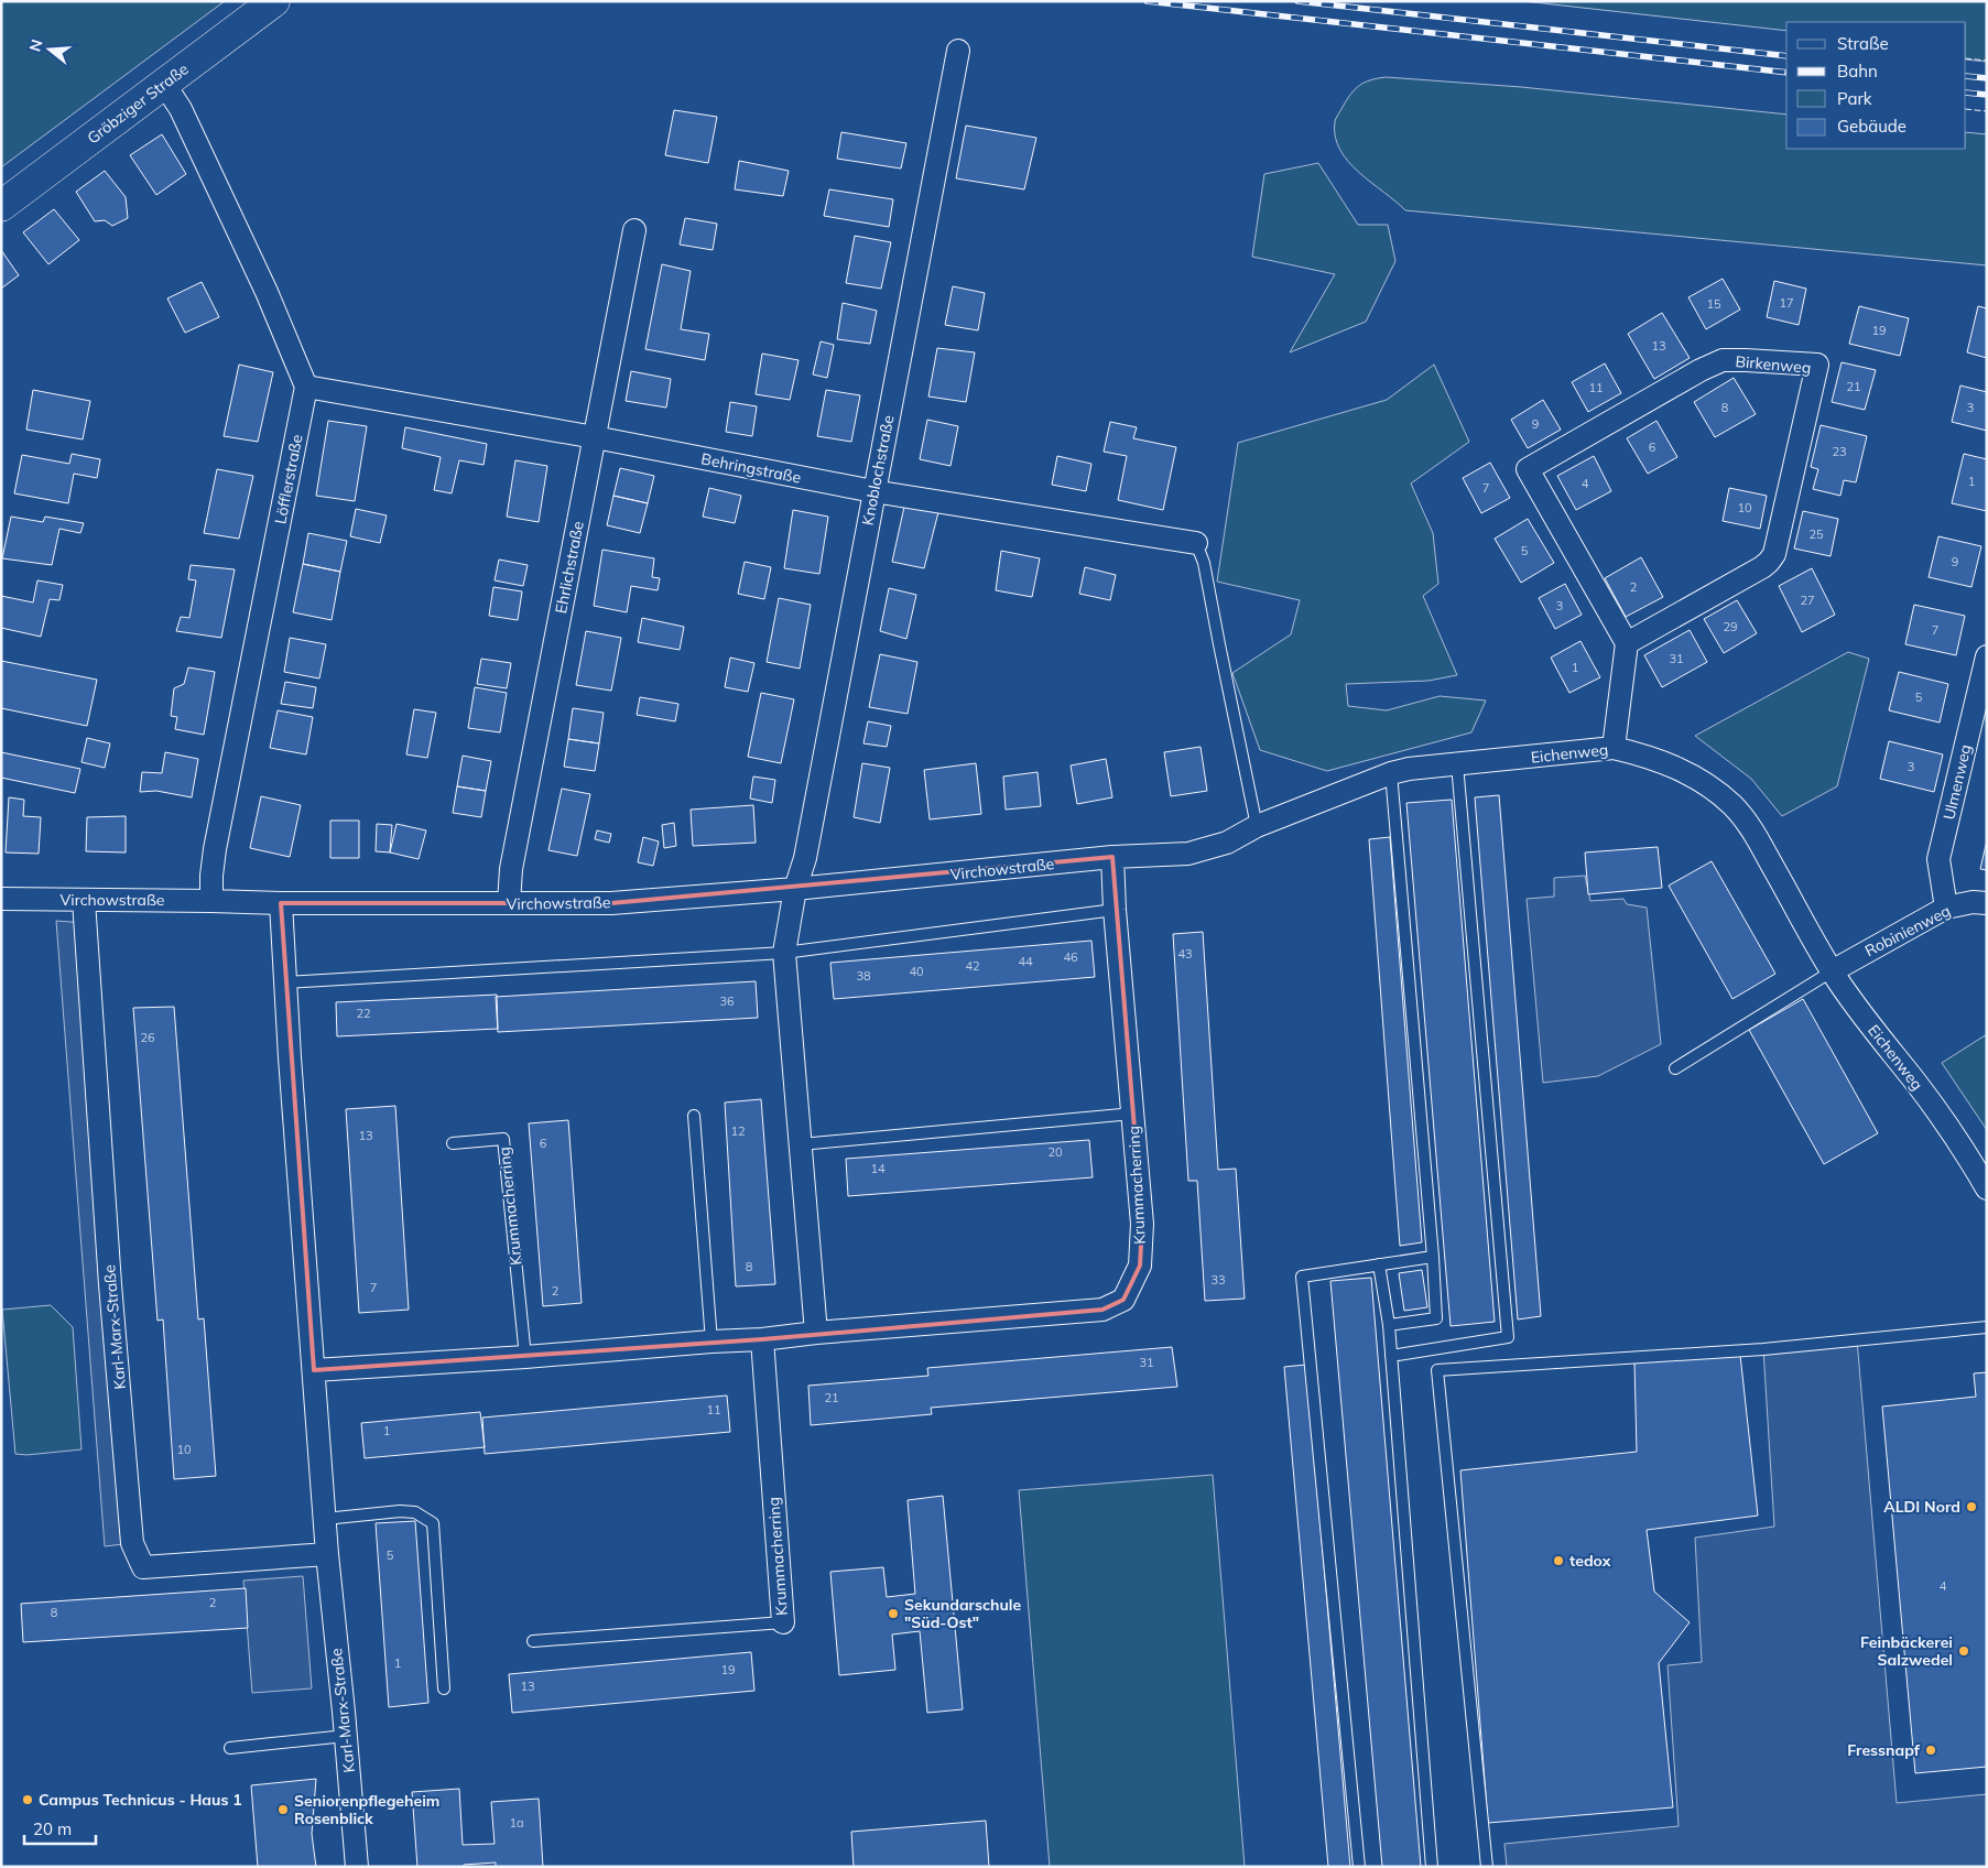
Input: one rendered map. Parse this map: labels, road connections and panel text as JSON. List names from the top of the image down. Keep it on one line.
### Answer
{"streets":{"main road":["Gröbziger Straße"],"street":["Birkenweg","Behringstraße","Knoblochstraße","Löfflerstraße","Ehrlichstraße","Eichenweg","Ulmenweg","Virchowstraße","Robinienweg","Krummacherring","Karl-Marx-Straße"]},"crossings":[["Behringstraße","Knoblochstraße"],["Behringstraße","Löfflerstraße"],["Behringstraße","Ehrlichstraße"],["Knoblochstraße","Virchowstraße"],["Löfflerstraße","Virchowstraße"],["Ehrlichstraße","Virchowstraße"],["Eichenweg","Virchowstraße"],["Eichenweg","Robinienweg"],["Eichenweg","Krummacherring"],["Ulmenweg","Robinienweg"],["Virchowstraße","Krummacherring"],["Virchowstraße","Karl-Marx-Straße"],["Krummacherring","Karl-Marx-Straße"]],"places":["ALDI Nord","tedox","Sekundarschule \"Süd-Ost\"","Feinbäckerei Salzwedel","Fressnapf","Campus Technicus - Haus 1","Seniorenpflegeheim Rosenblick"],"house_numbers":["17","15","19","13","21","11","8","3","9","6","23","1","4","7","10","25","5","9","2","27","3","29","7","31","1","5","3","43","46","44","42","40","38","36","22","26","12","13","6","20","14","8","33","7","2","31","21","11","1","10","5","4","2","8","1","19","13","1a"],"legend":["Straße","Bahn","Park","Gebäude"],"scale_bar":"20 m","north":"left"}
